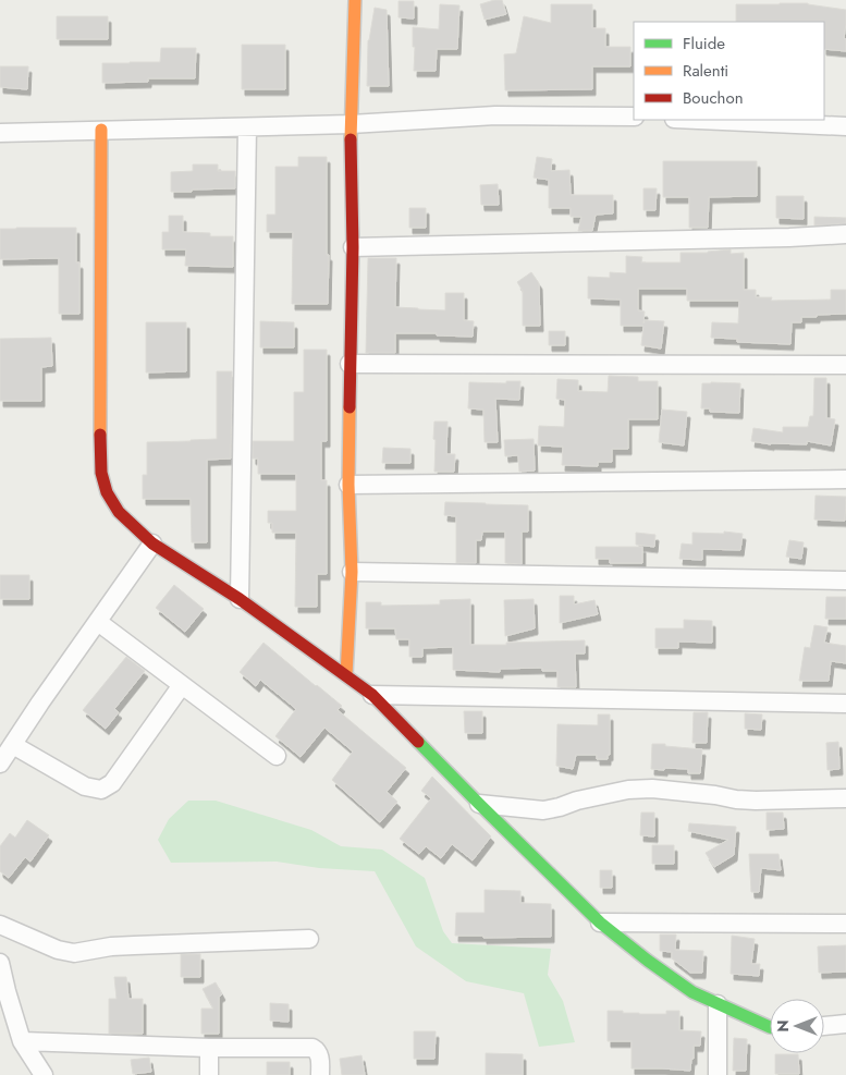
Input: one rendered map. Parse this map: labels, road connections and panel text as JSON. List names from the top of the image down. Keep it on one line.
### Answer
{"legend":["Fluide","Ralenti","Bouchon"],"north":"left"}
